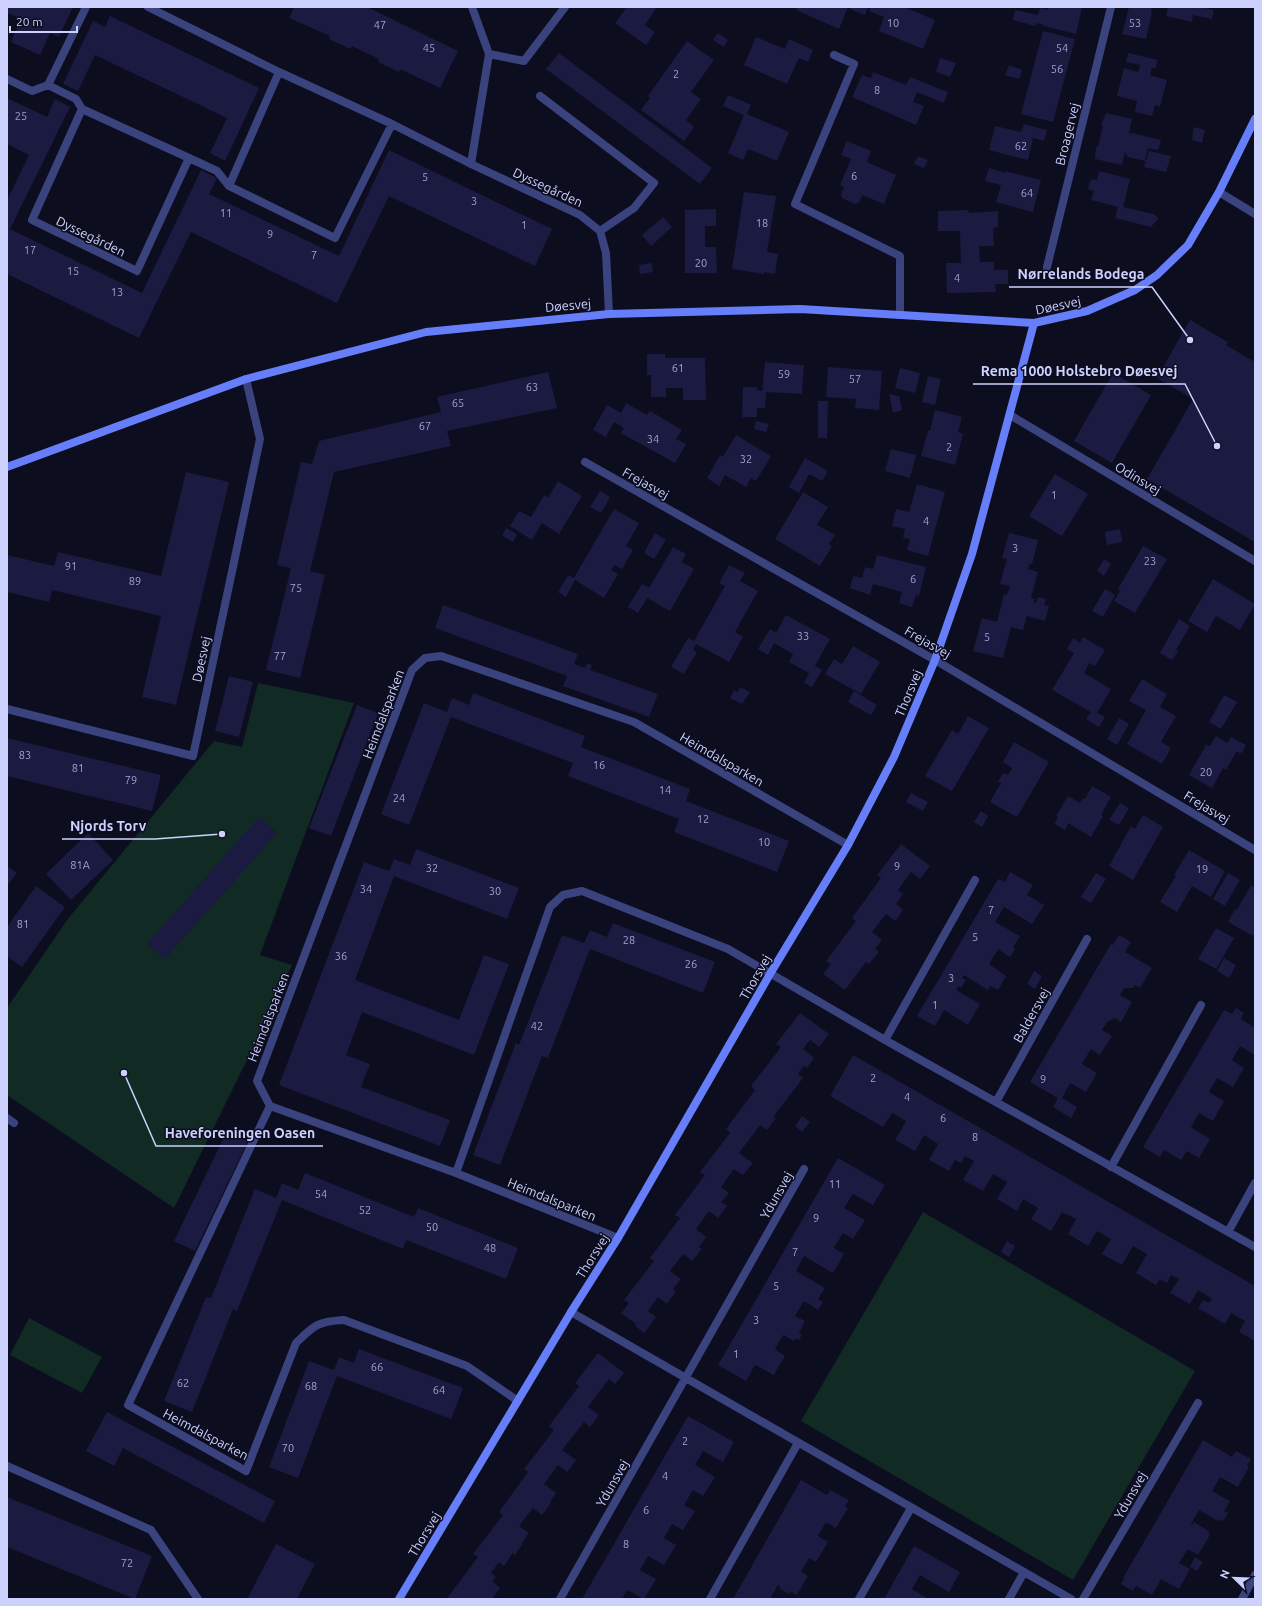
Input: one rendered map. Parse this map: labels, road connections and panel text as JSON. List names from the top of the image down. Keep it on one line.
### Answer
{"streets":{"street":["Broagervej","Dyssegården","Døesvej","Odinsvej","Frejasvej","Thorsvej","Heimdalsparken","Baldersvej","Ydunsvej"]},"crossings":[["Døesvej","Thorsvej"],["Odinsvej","Thorsvej"],["Frejasvej","Thorsvej"],["Thorsvej","Heimdalsparken"]],"places":["Nørrelands Bodega","Rema 1000 Holstebro Døesvej","Njords Torv","Haveforeningen Oasen"],"house_numbers":["10","53","47","45","54","56","2","8","25","62","6","5","64","3","11","18","1","9","17","7","20","15","4","13","61","59","57","63","65","67","34","2","32","1","4","3","23","91","6","89","75","33","5","77","83","16","81","20","79","14","24","12","10","81A","9","32","19","34","30","7","81","5","28","36","26","3","1","42","2","9","4","6","8","11","54","52","9","50","48","7","5","3","1","66","62","68","64","2","70","4","6","8","72"],"scale_bar":"20 m","north":"top left"}
